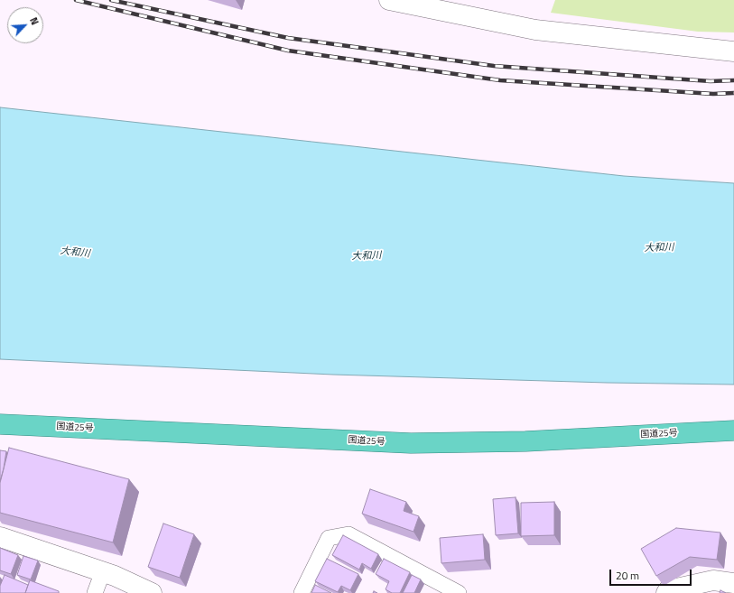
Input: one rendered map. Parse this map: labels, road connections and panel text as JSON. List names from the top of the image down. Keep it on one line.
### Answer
{"streets":{"highway":["国道25号"]},"water":["大和川"],"scale_bar":"20 m","north":"top right"}
